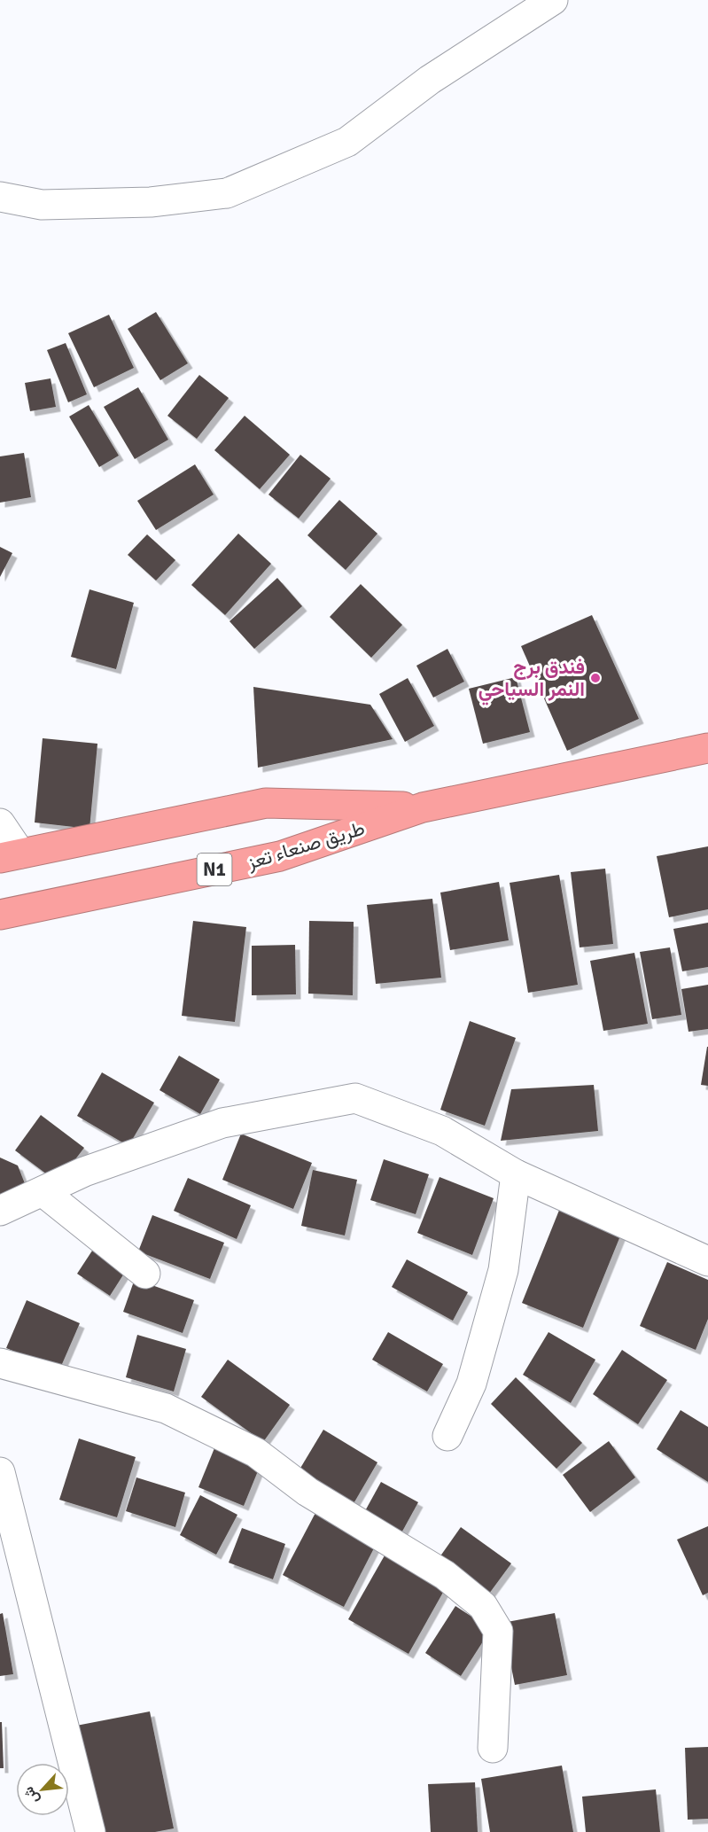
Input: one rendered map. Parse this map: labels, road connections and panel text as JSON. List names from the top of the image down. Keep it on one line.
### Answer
{"streets":{"highway":["طريق صنعاء تعز","N1"]},"places":["فندق برج النمر السياحي"],"north":"bottom left"}
